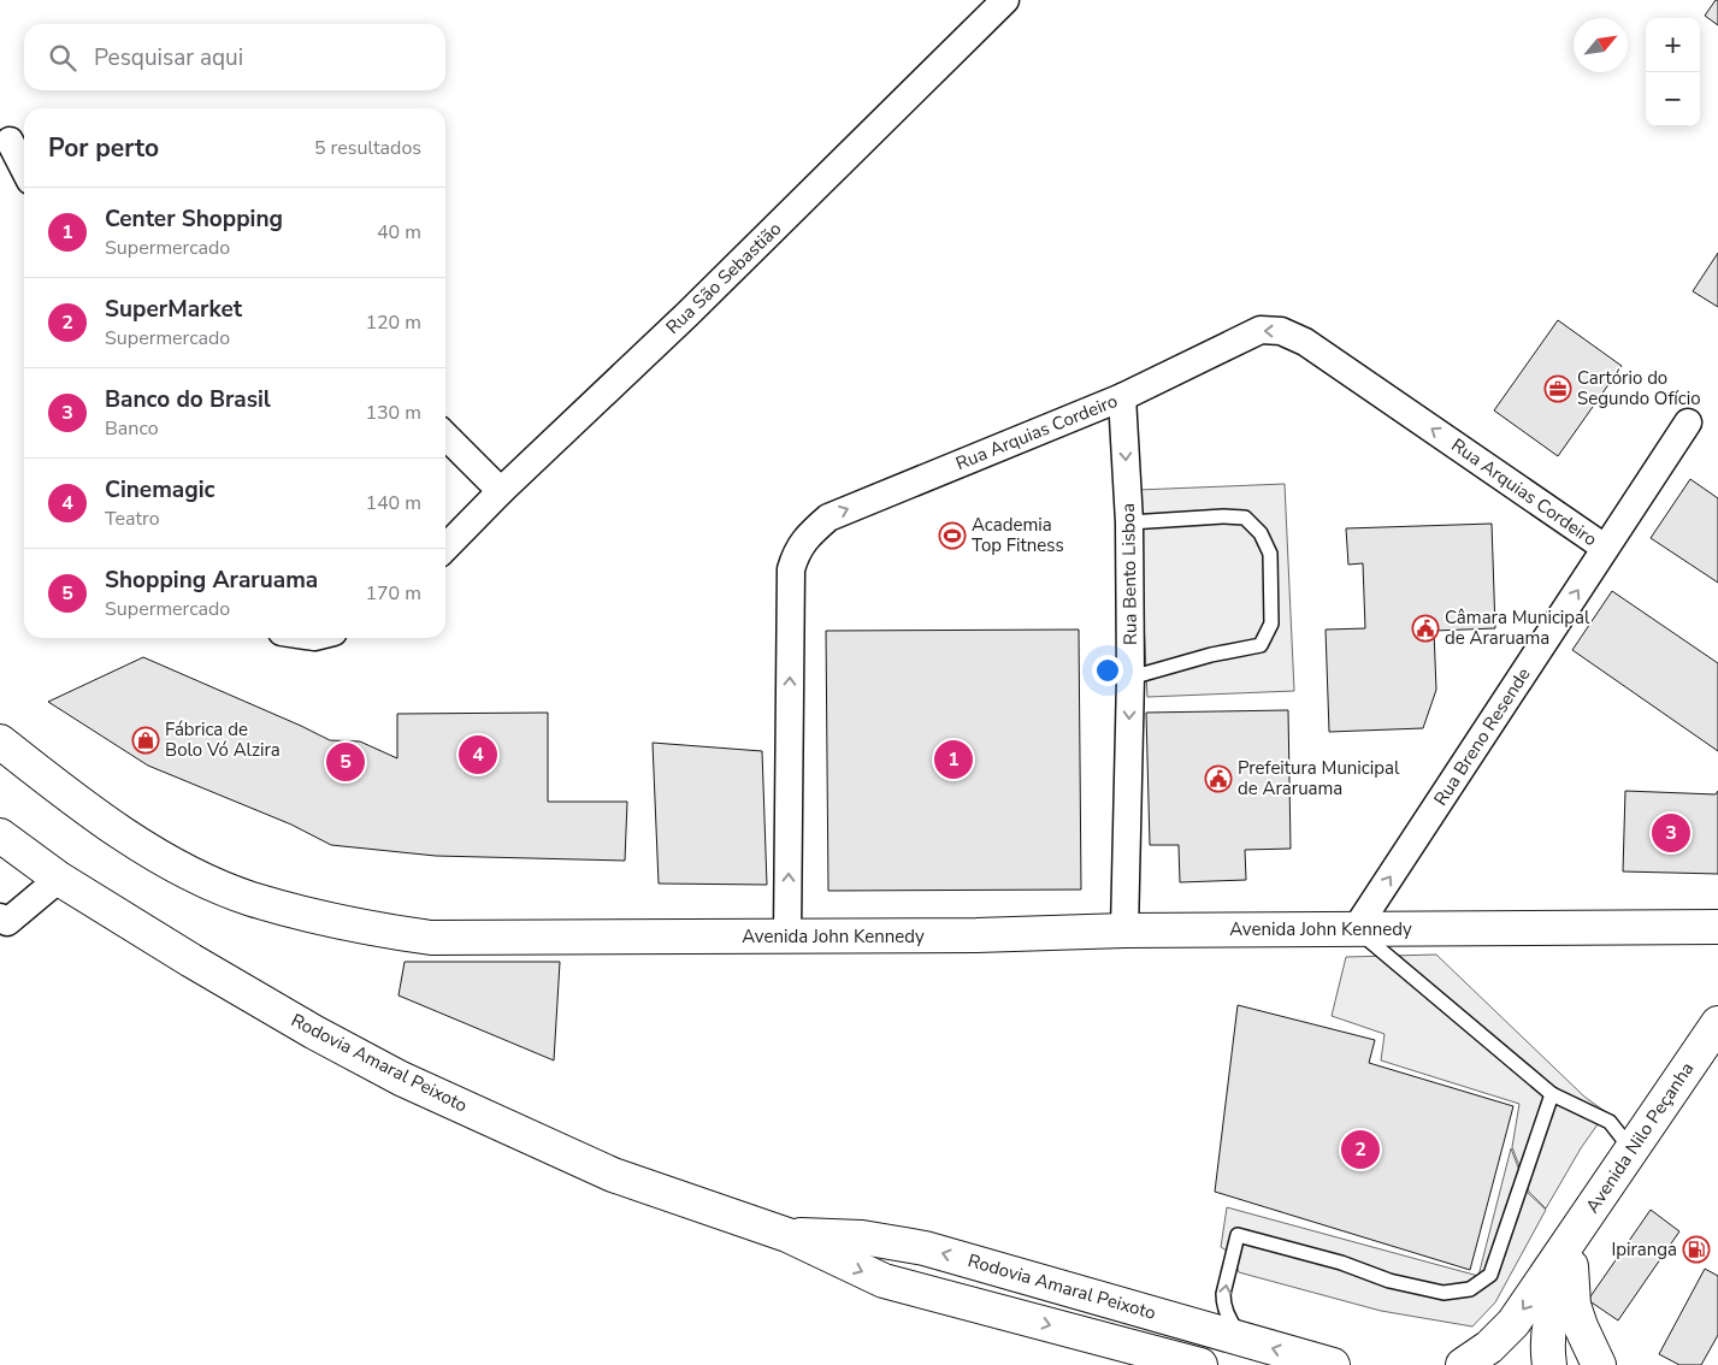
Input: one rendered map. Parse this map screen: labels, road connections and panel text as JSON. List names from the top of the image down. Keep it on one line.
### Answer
{"streets":{"main road":["Avenida John Kennedy","Rodovia Amaral Peixoto","Avenida Nilo Peçanha"],"street":["Rua São Sebastião","Rua Arquias Cordeiro","Rua Bento Lisboa","Rua Breno Resende"]},"crossings":[["Rua Arquias Cordeiro","Rua Bento Lisboa"],["Rua Arquias Cordeiro","Rua Breno Resende"],["Rua Arquias Cordeiro","Avenida John Kennedy"],["Rua Bento Lisboa","Avenida John Kennedy"],["Rua Breno Resende","Avenida John Kennedy"]],"one_way":["Rua Bento Lisboa","Rua Breno Resende"],"places":{"office":["Cartório do Segundo Ofício"],"sports":["Academia Top Fitness"],"public building":["Câmara Municipal de Araruama","Prefeitura Municipal de Araruama"],"shop":["Fábrica de Bolo Vó Alzira"],"fuel station":["Ipiranga"]},"north":"top right","page":{"map_buttons":["+","−"],"search":"Pesquisar aqui","heading":["Por perto","5 resultados"],"list":[{"mark":"1","name":"Center Shopping","note":"Supermercado","value":"40 m"},{"mark":"2","name":"SuperMarket","note":"Supermercado","value":"120 m"},{"mark":"3","name":"Banco do Brasil","note":"Banco","value":"130 m"},{"mark":"4","name":"Cinemagic","note":"Teatro","value":"140 m"},{"mark":"5","name":"Shopping Araruama","note":"Supermercado","value":"170 m"}],"pins":["4","1","5","3","2"]}}
